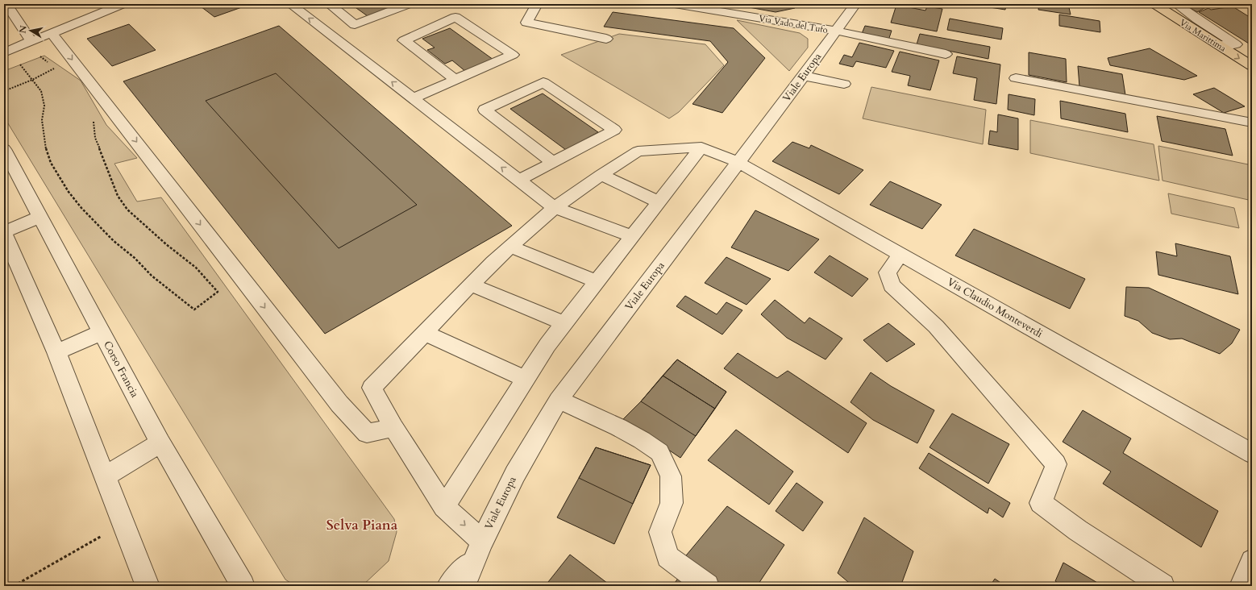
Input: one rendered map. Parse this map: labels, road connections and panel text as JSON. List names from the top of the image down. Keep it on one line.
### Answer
{"streets":{"main road":["Via Marittima"],"street":["Via Vado del Tufo","Viale Europa","Via Claudio Monteverdi","Corso Francia"]},"crossings":[["Via Vado del Tufo","Viale Europa"],["Viale Europa","Via Claudio Monteverdi"]],"districts":["Selva Piana"],"north":"left"}
